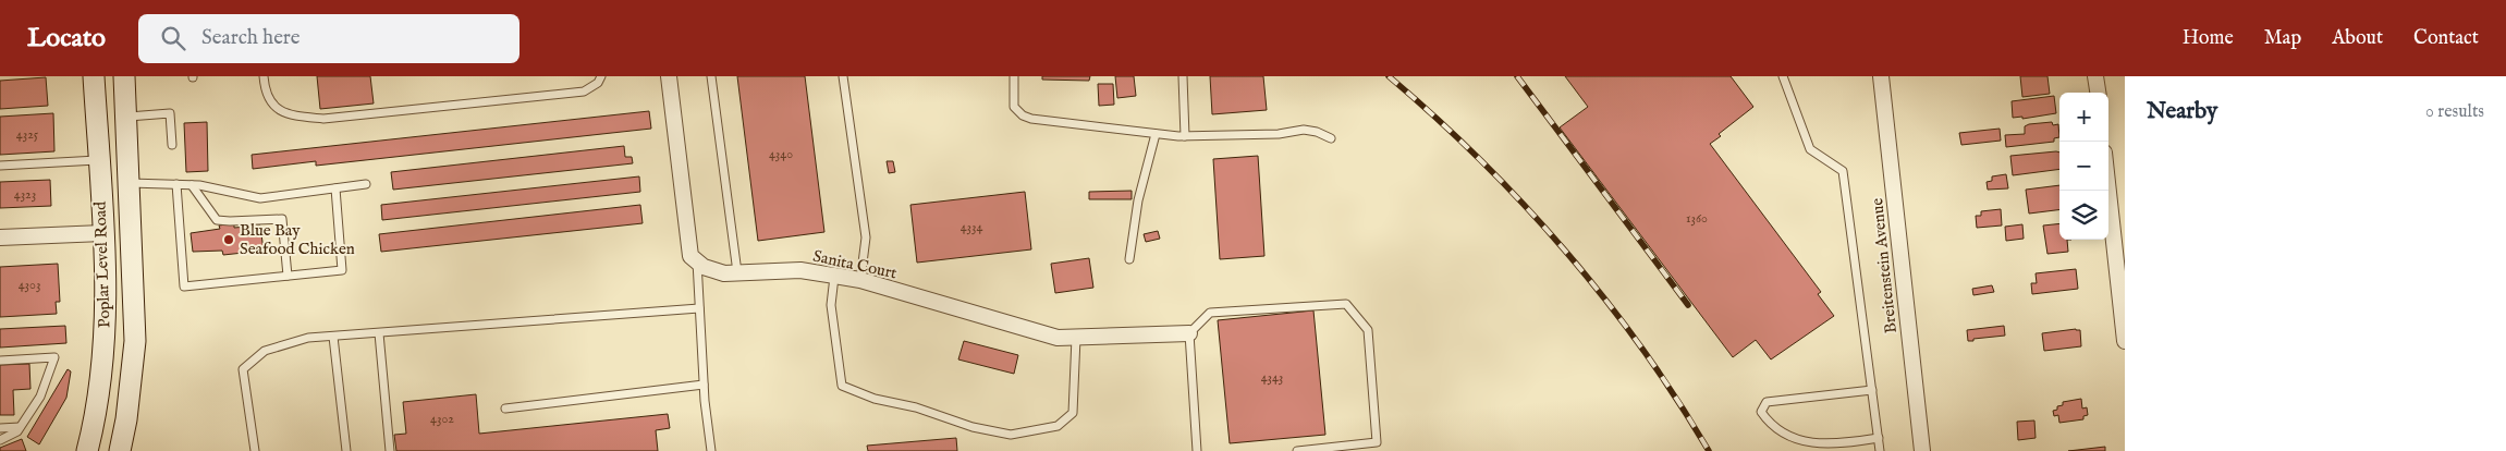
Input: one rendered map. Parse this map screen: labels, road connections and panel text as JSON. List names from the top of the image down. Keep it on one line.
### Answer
{"streets":{"main road":["Poplar Level Road"],"street":["Sanita Court","Breitenstein Avenue"]},"places":["Blue Bay Seafood Chicken"],"house_numbers":["4325","4340","4323","1360","4334","4303","4343","4302"],"page":{"header":"Locato","search":"Search here","nav":["Home","Map","About","Contact"],"heading":["Nearby","0 results"],"map_buttons":["+","−"]}}
